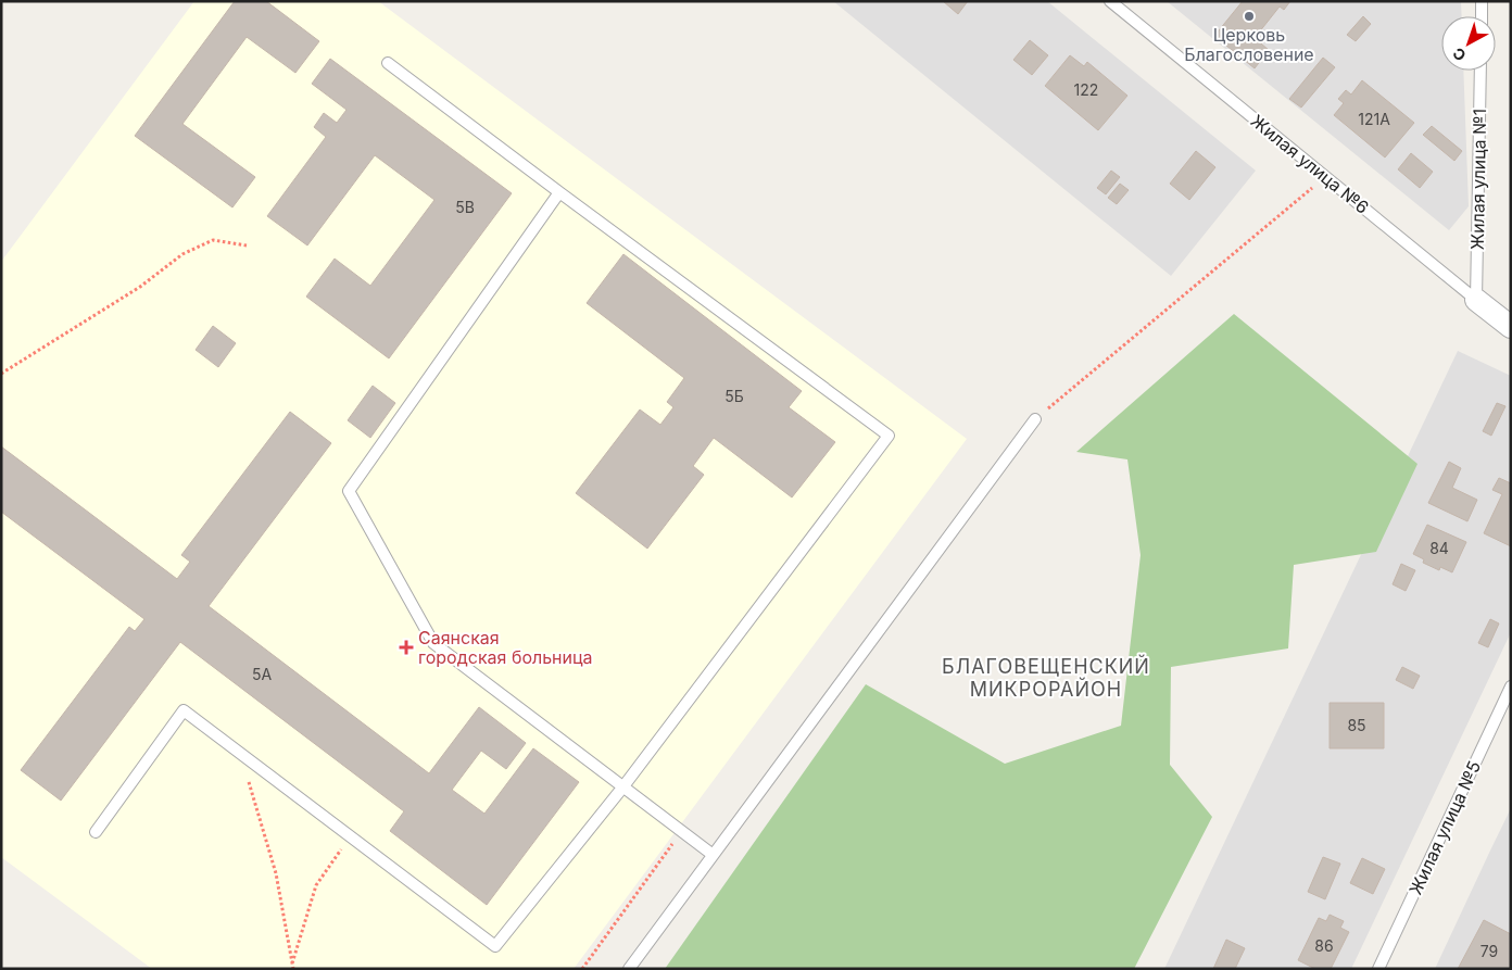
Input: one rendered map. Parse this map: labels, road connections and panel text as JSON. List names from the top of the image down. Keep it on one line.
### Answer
{"streets":{"street":["Жилая улица №6"],"lane":["Жилая улица №1","Жилая улица №5"]},"crossings":[["Жилая улица №6","Жилая улица №1"]],"districts":["БЛАГОВЕЩЕНСКИЙ МИКРОРАЙОН"],"places":{"other":["Церковь Благословение"],"health":["Саянская городская больница"]},"house_numbers":["122","121А","5В","5Б","84","5А","85","86","79"],"north":"bottom left"}
